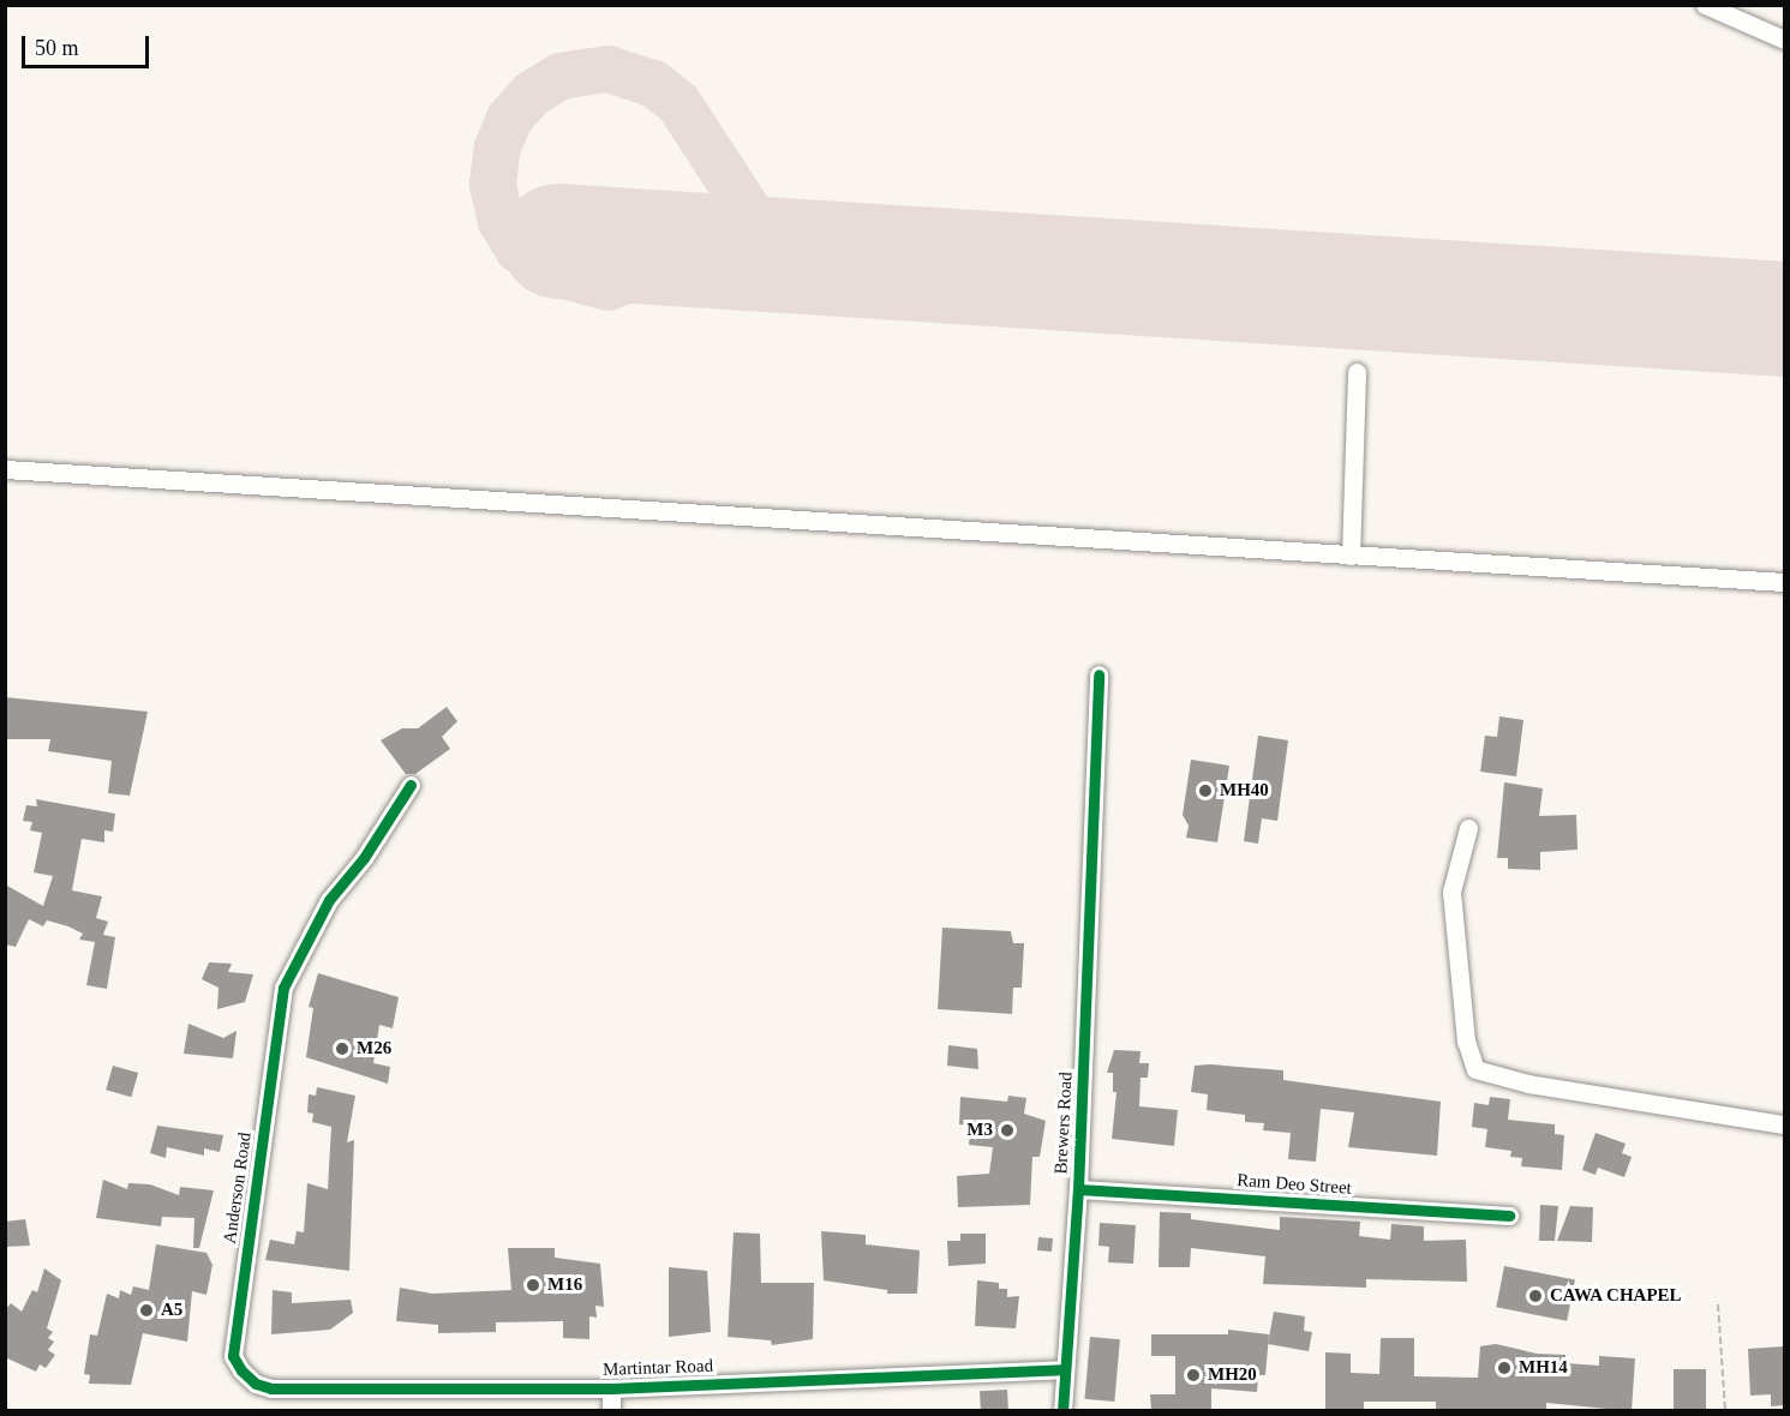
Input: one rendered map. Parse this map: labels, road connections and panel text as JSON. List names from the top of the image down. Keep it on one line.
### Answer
{"streets":{"street":["Brewers Road","Ram Deo Street","Anderson Road","Martintar Road"]},"crossings":[["Brewers Road","Ram Deo Street"],["Brewers Road","Martintar Road"],["Anderson Road","Martintar Road"]],"places":["MH40","M26","M3","M16","CAWA CHAPEL","A5","MH14","MH20"],"scale_bar":"50 m"}
